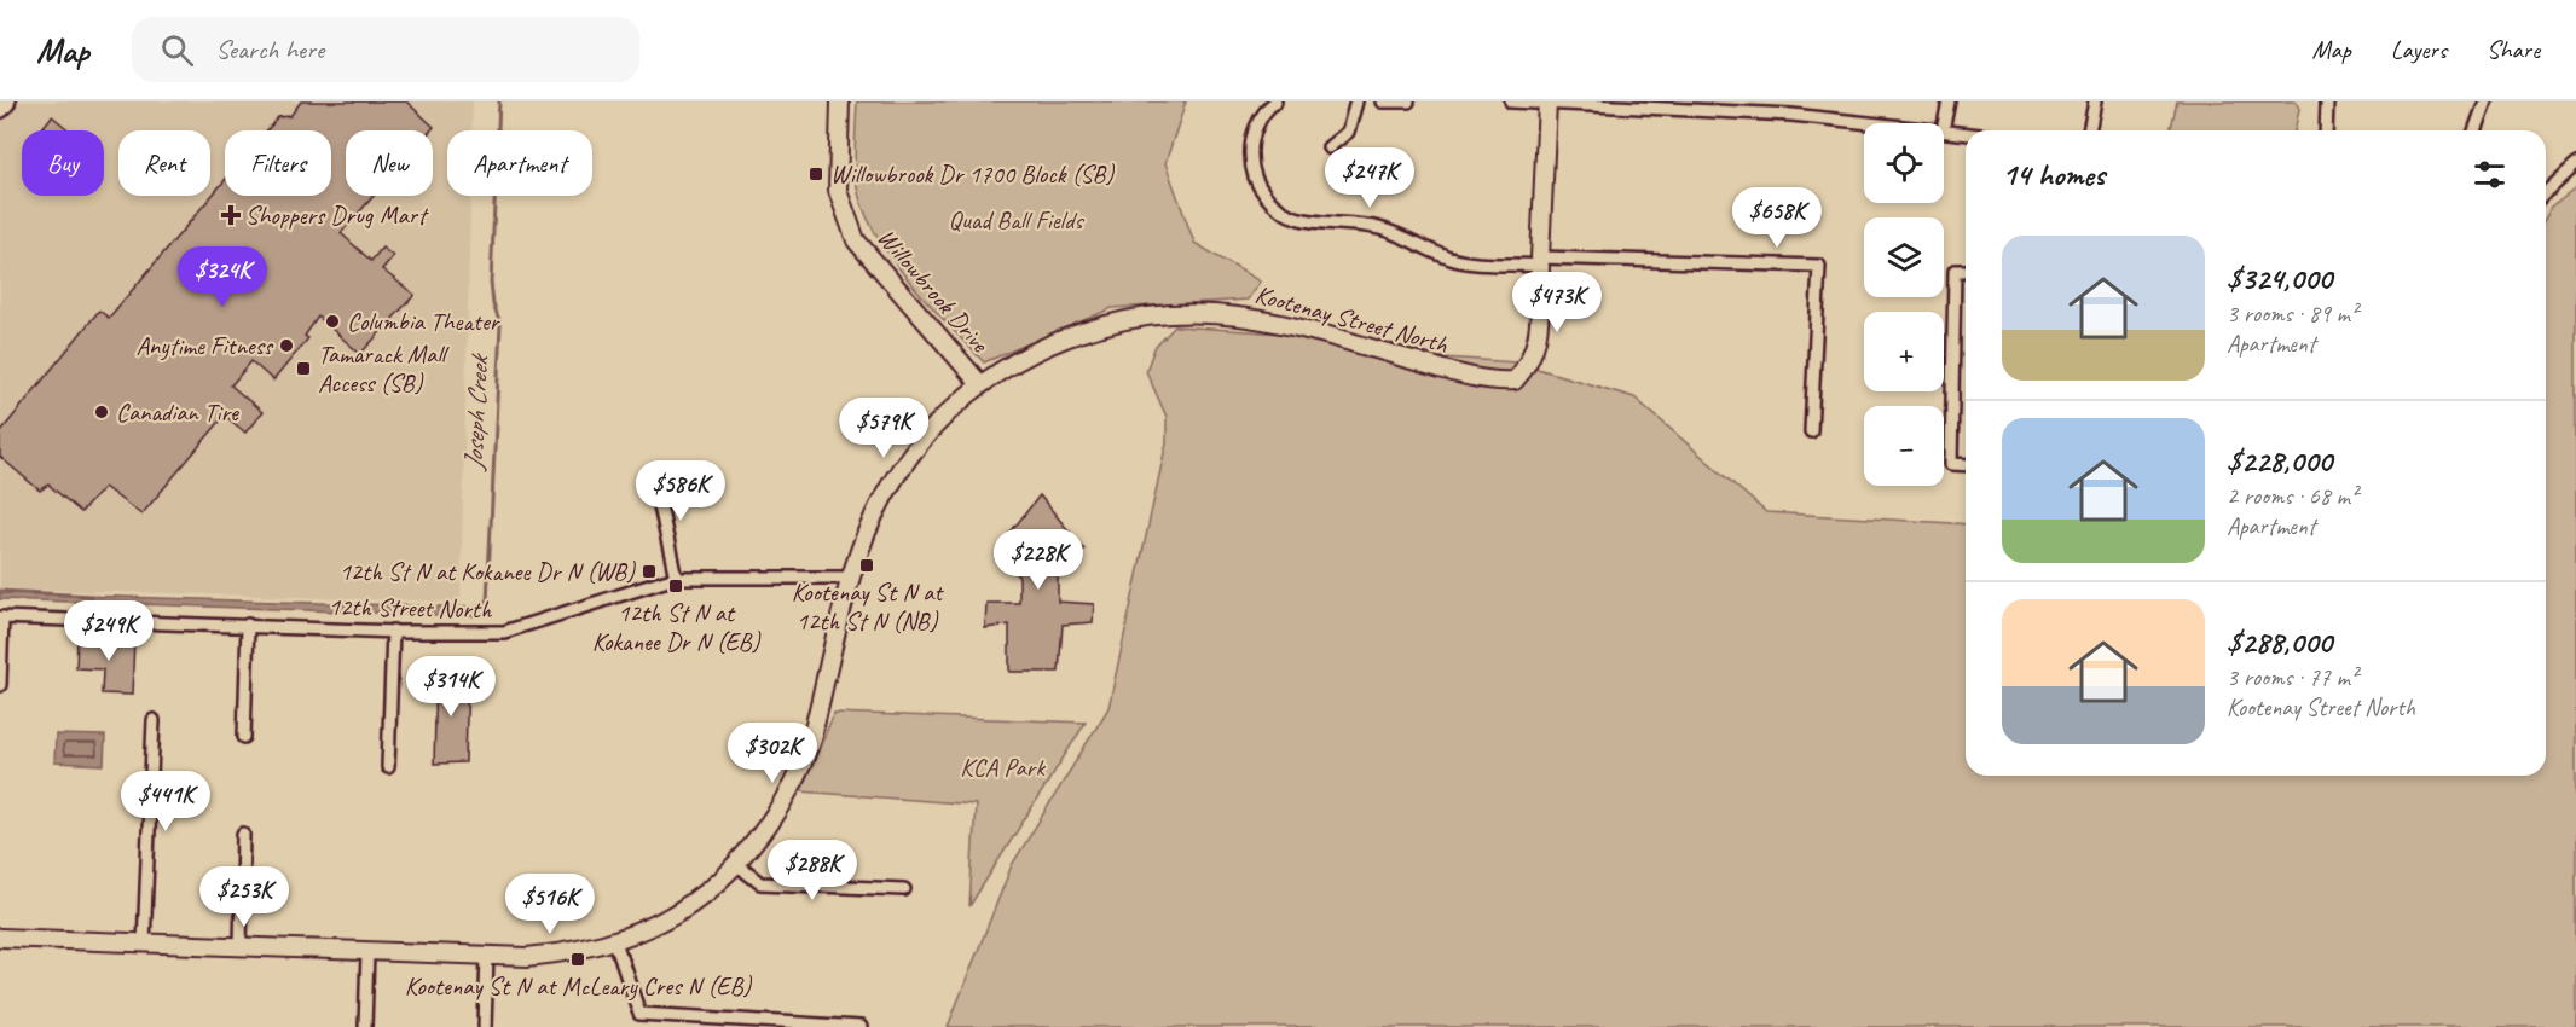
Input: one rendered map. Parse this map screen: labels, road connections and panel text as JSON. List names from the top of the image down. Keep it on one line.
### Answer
{"streets":{"street":["Willowbrook Drive","Kootenay Street North","12th Street North"]},"crossings":[["Willowbrook Drive","Kootenay Street North"],["Kootenay Street North","12th Street North"]],"water":["Joseph Creek"],"parks":["Quad Ball Fields","KCA Park"],"places":{"transit":["Willowbrook Dr 1700 Block (SB)","Tamarack Mall Access (SB)","Kootenay St N at 12th St N (NB)","12th St N at Kokanee Dr N (WB)","12th St N at Kokanee Dr N (EB)","Kootenay St N at McLeary Cres N (EB)"],"health":["Shoppers Drug Mart"],"other":["Columbia Theater","Anytime Fitness","Canadian Tire"]},"page":{"header":"Map","search":"Search here","nav":["Map","Layers","Share"],"map_buttons":["+","−"],"chip":["Buy","Rent","Filters","New","Apartment"],"heading":"14 homes","price":["$247K","$658K","$324K","$473K","$579K","$586K","$228K","$249K","$314K","$302K","$441K","$288K","$253K","$516K"],"list":[{"name":"$324,000","note":"3 rooms · 89 m² · Apartment"},{"name":"$228,000","note":"2 rooms · 68 m² · Apartment"},{"name":"$288,000","note":"3 rooms · 77 m² · Kootenay Street North"}]}}
